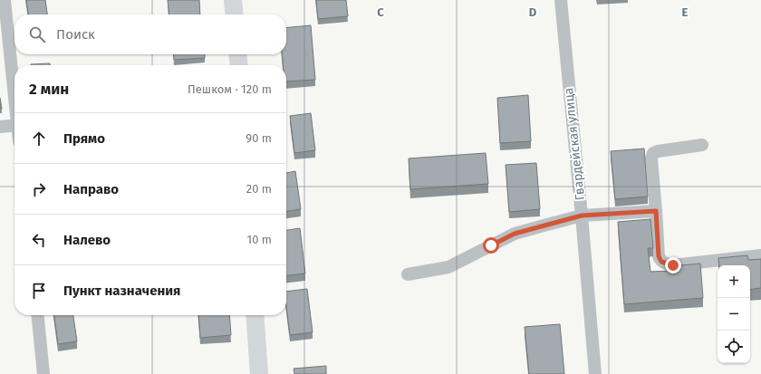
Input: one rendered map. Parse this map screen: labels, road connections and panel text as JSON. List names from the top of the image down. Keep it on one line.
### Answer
{"streets":{"street":["Гвардейская улица"]},"page":{"search":"Поиск","heading":["2 мин","Пешком · 120 m"],"list":[["Прямо","90 m"],["Направо","20 m"],["Налево","10 m"],"Пункт назначения"],"map_buttons":["+","−"]},"grid":{"columns":["C","D","E"]}}
